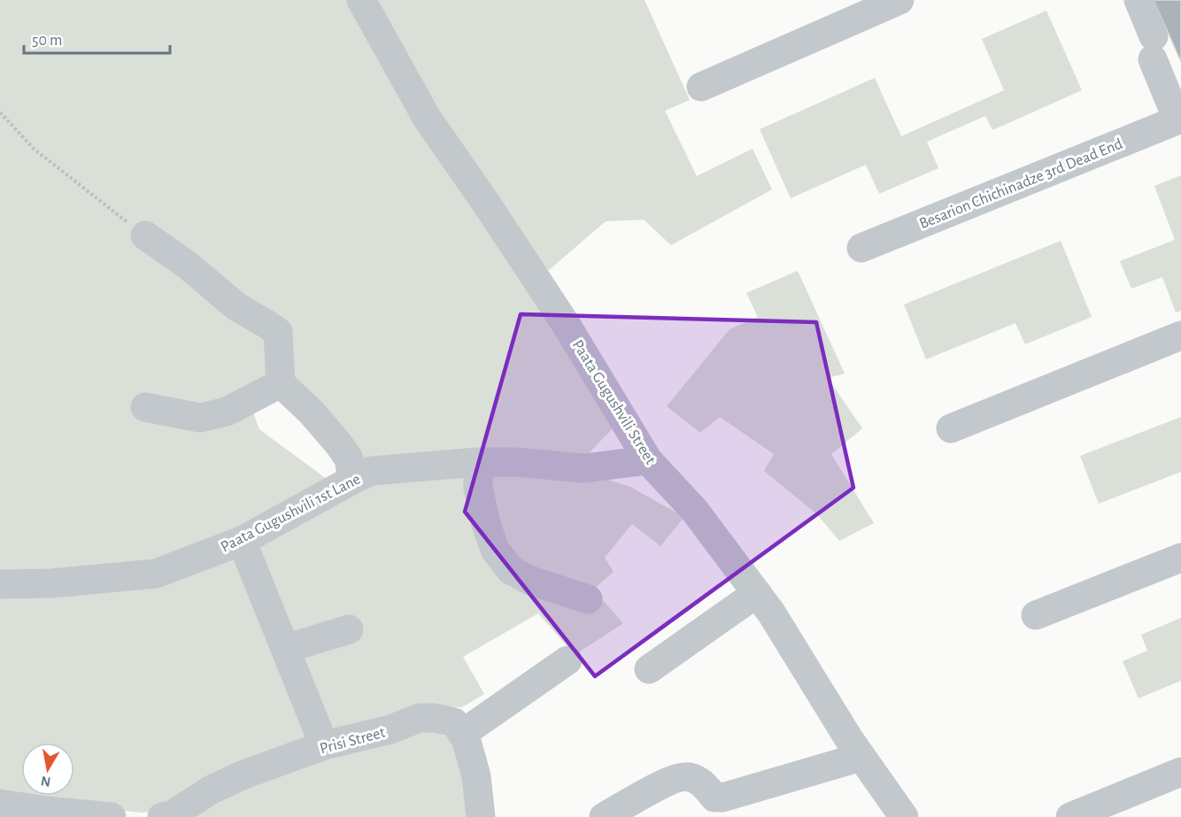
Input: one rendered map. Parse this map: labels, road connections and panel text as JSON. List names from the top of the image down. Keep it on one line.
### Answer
{"streets":{"street":["Besarion Chichinadze 3rd Dead End","Paata Gugushvili Street","Paata Gugushvili 1st Lane","Prisi Street"]},"crossings":[["Paata Gugushvili Street","Paata Gugushvili 1st Lane"]],"scale_bar":"50 m","north":"bottom"}
